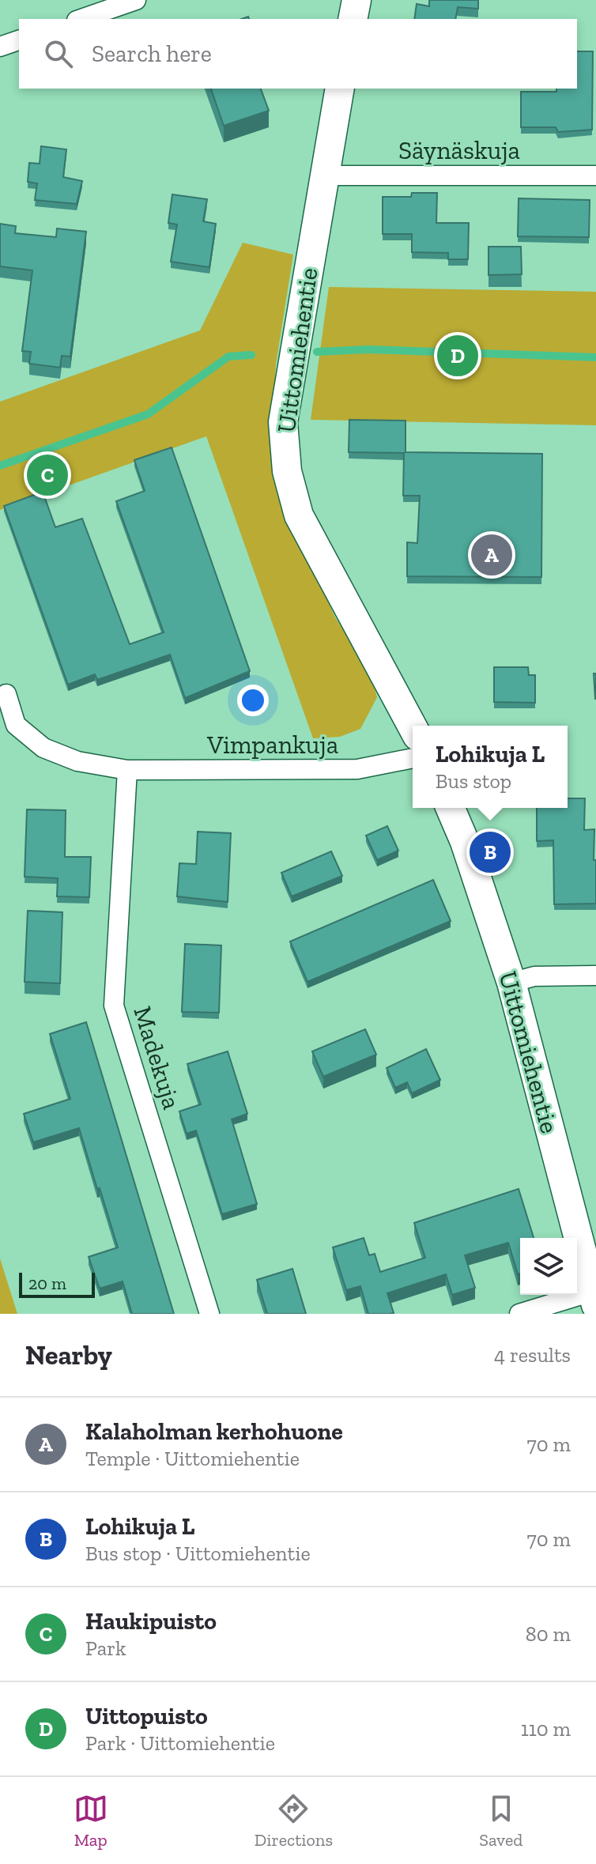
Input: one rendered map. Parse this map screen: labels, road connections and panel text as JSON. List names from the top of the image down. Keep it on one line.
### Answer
{"streets":{"street":["Säynäskuja","Uittomiehentie","Vimpankuja","Madekuja"]},"crossings":[["Säynäskuja","Uittomiehentie"],["Vimpankuja","Madekuja"]],"scale_bar":"20 m","page":{"search":"Search here","pins":["D","C","A","B"],"popup":["Lohikuja L","Bus stop"],"scale":"20 m","heading":["Nearby","4 results"],"list":[{"mark":"A","name":"Kalaholman kerhohuone","note":"Temple · Uittomiehentie","value":"70 m"},{"mark":"B","name":"Lohikuja L","note":"Bus stop · Uittomiehentie","value":"70 m"},{"mark":"C","name":"Haukipuisto","note":"Park","value":"80 m"},{"mark":"D","name":"Uittopuisto","note":"Park · Uittomiehentie","value":"110 m"}],"nav":["Map","Directions","Saved"]}}
